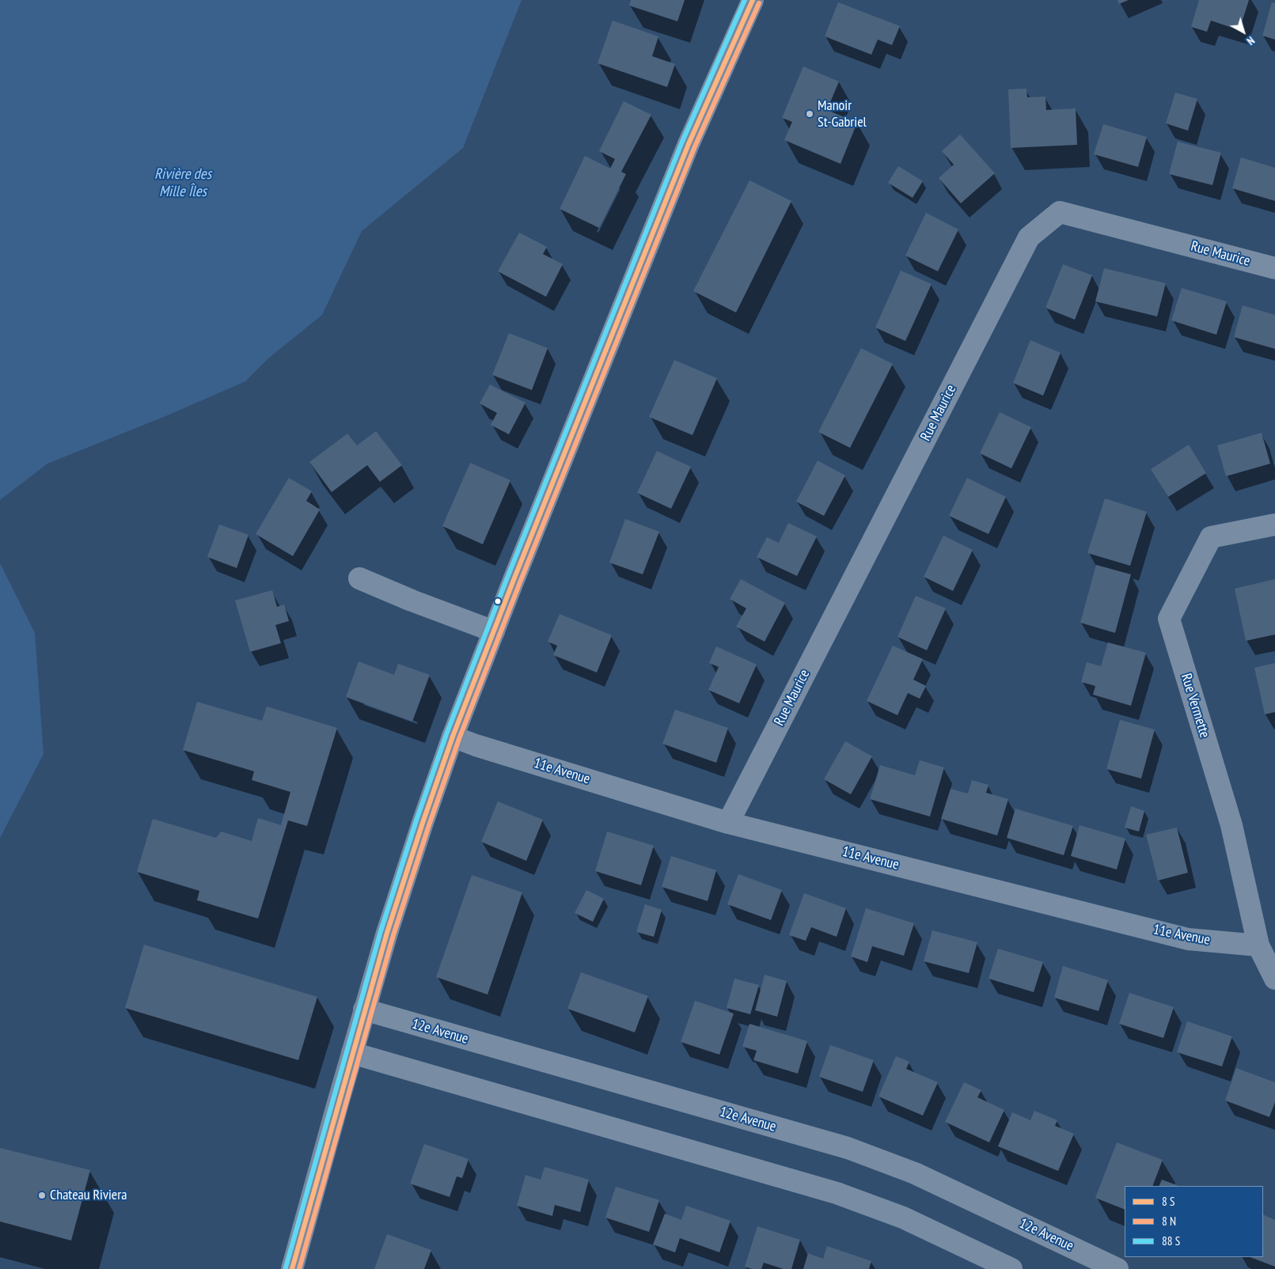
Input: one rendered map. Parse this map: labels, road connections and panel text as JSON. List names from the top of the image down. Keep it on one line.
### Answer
{"streets":{"street":["Rue Maurice","Rue Vermette","11e Avenue","12e Avenue"]},"crossings":[["Rue Maurice","11e Avenue"],["Rue Vermette","11e Avenue"]],"water":["Rivière des Mille Îles"],"places":["Manoir St-Gabriel","Chateau Riviera"],"legend":["8 S","8 N","88 S"],"north":"bottom right"}
